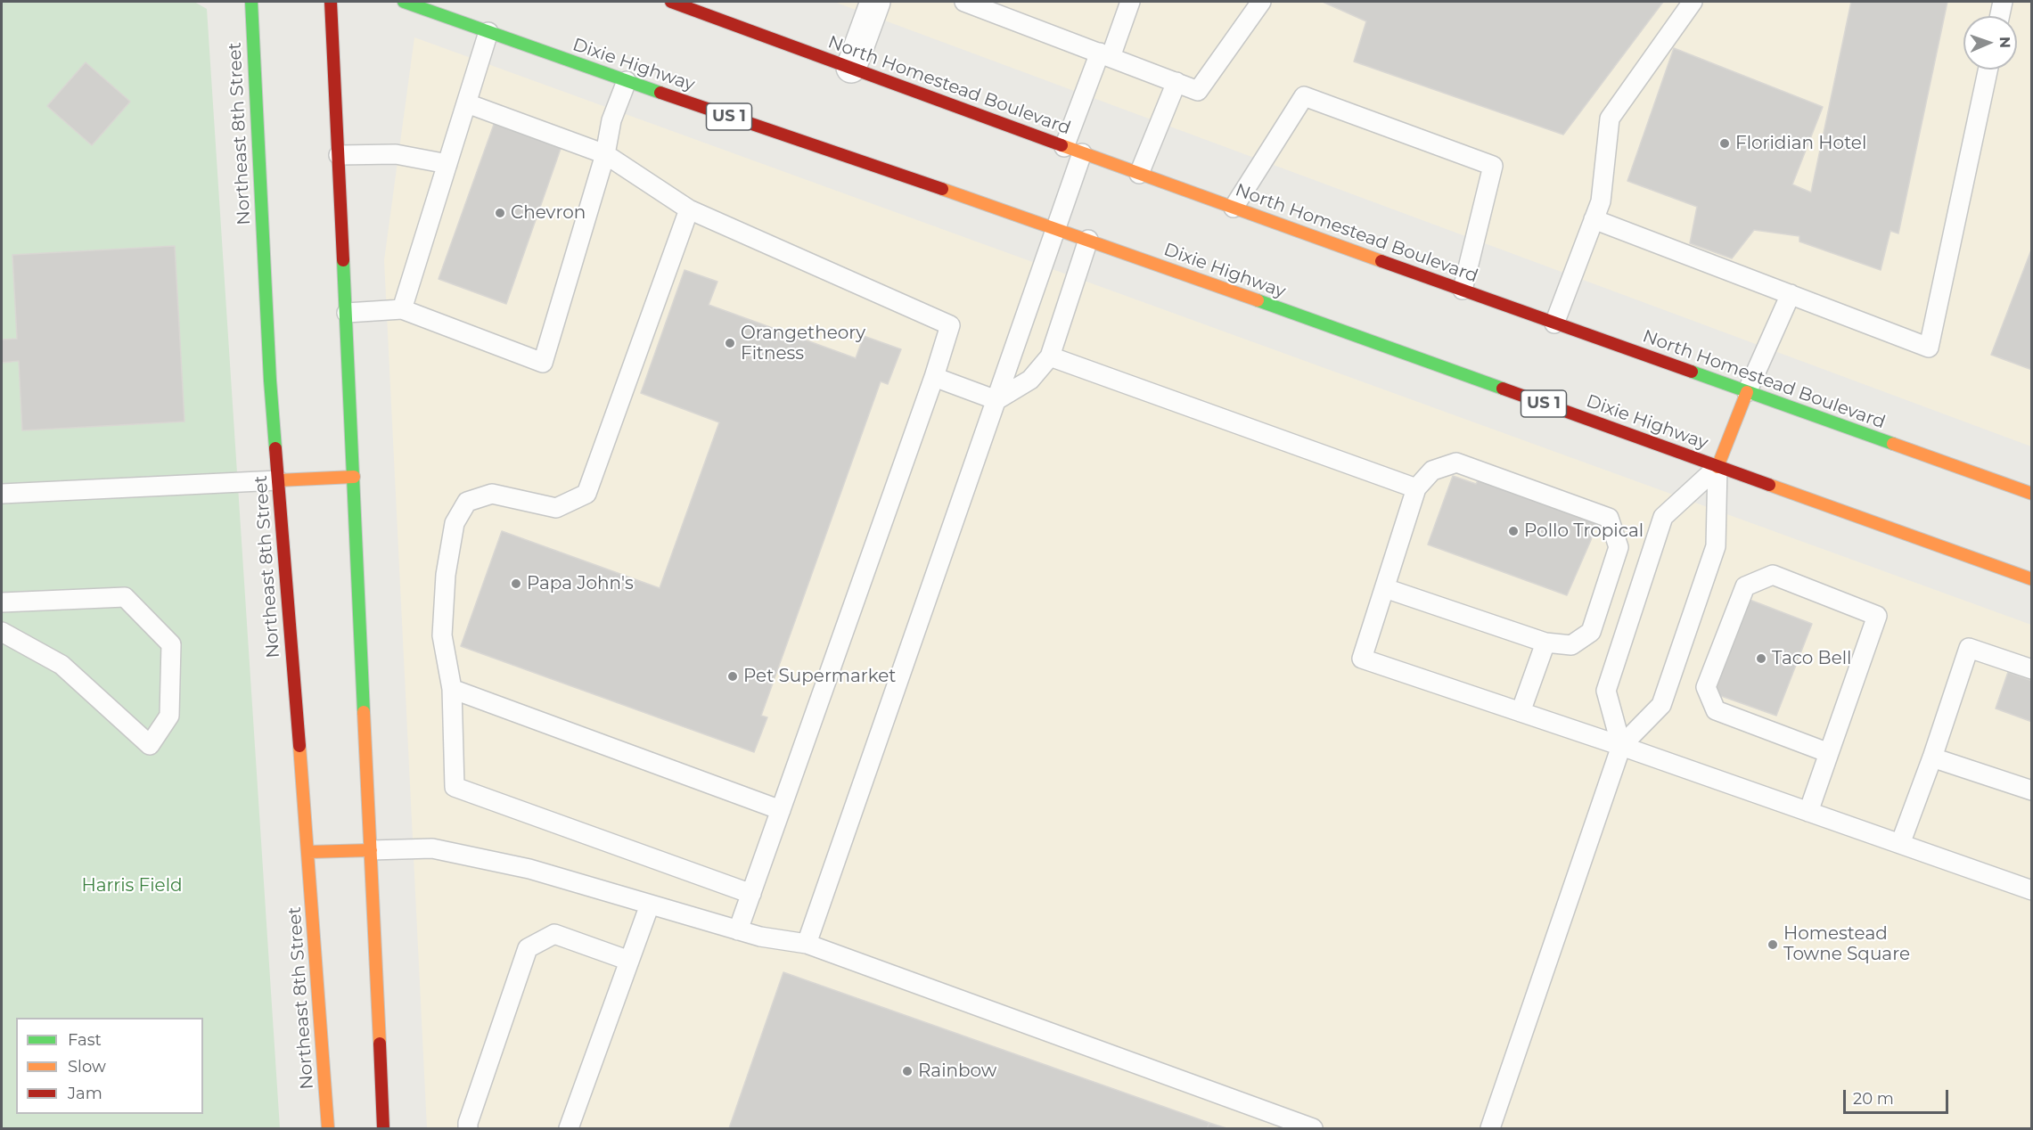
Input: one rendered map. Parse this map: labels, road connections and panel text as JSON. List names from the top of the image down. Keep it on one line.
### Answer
{"streets":{"main road":["Dixie Highway","North Homestead Boulevard","US 1","Northeast 8th Street"]},"parks":["Harris Field"],"places":["Floridian Hotel","Chevron","Orangetheory Fitness","Pollo Tropical","Papa John's","Taco Bell","Pet Supermarket","Homestead Towne Square","Rainbow"],"legend":["Fast","Slow","Jam"],"scale_bar":"20 m","north":"right"}
